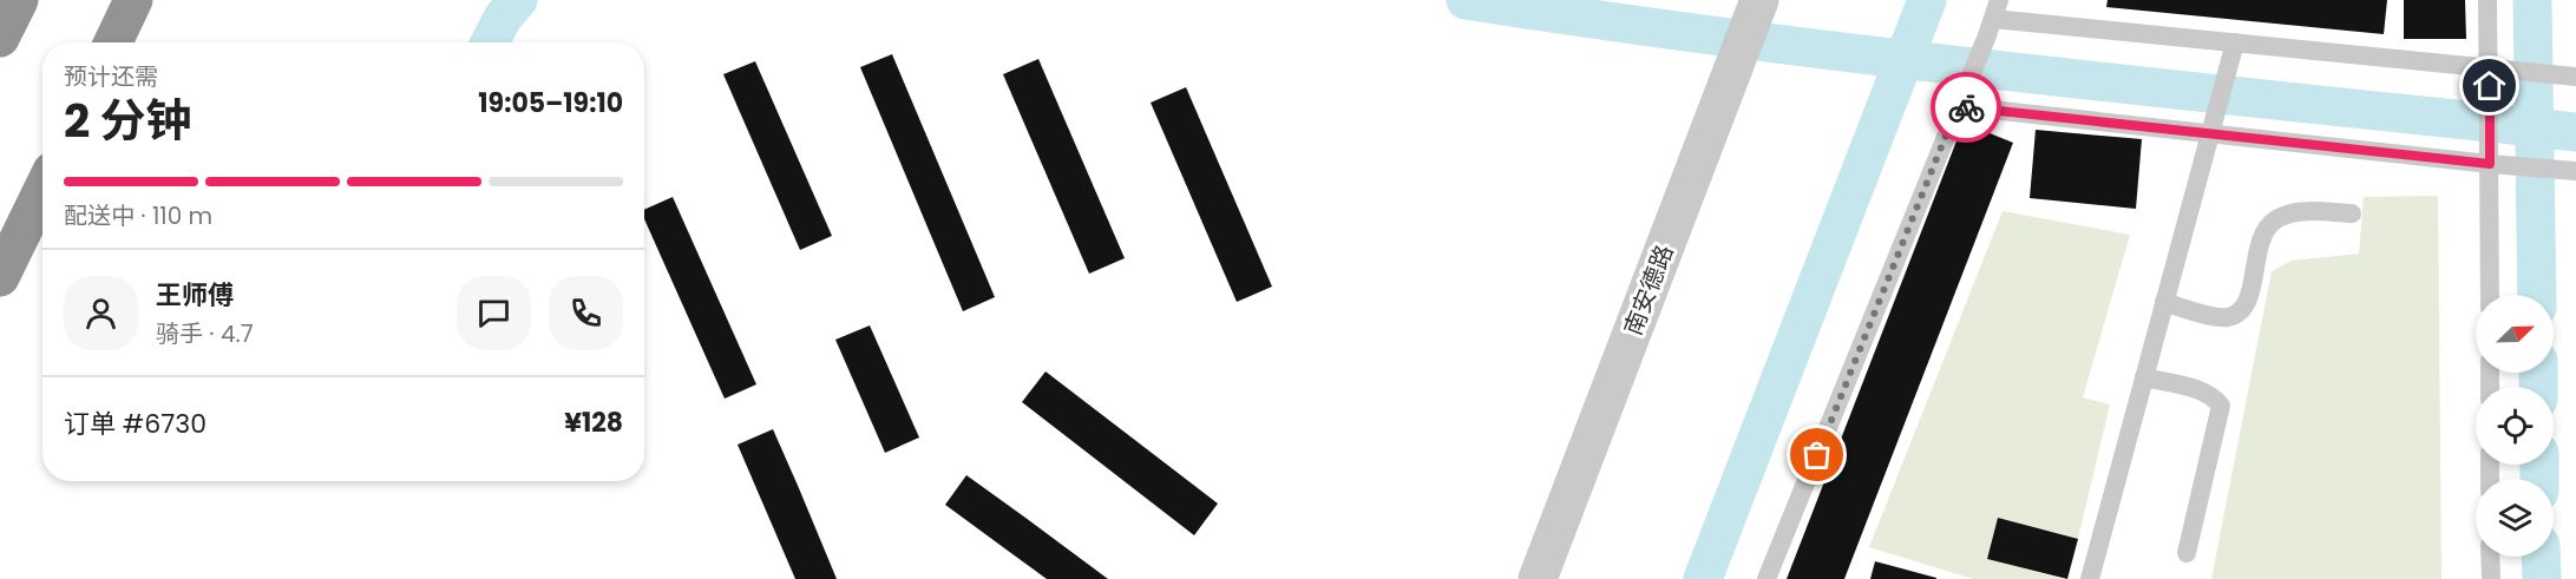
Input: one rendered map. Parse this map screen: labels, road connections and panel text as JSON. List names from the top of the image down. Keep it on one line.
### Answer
{"streets":{"street":["南安德路"]},"north":"top right","page":{"heading":["2 分钟","预计还需","19:05–19:10"],"panel":["王师傅","骑手 · 4.7","订单 #6730","¥128"],"bar":"配送中 · 110 m"}}
